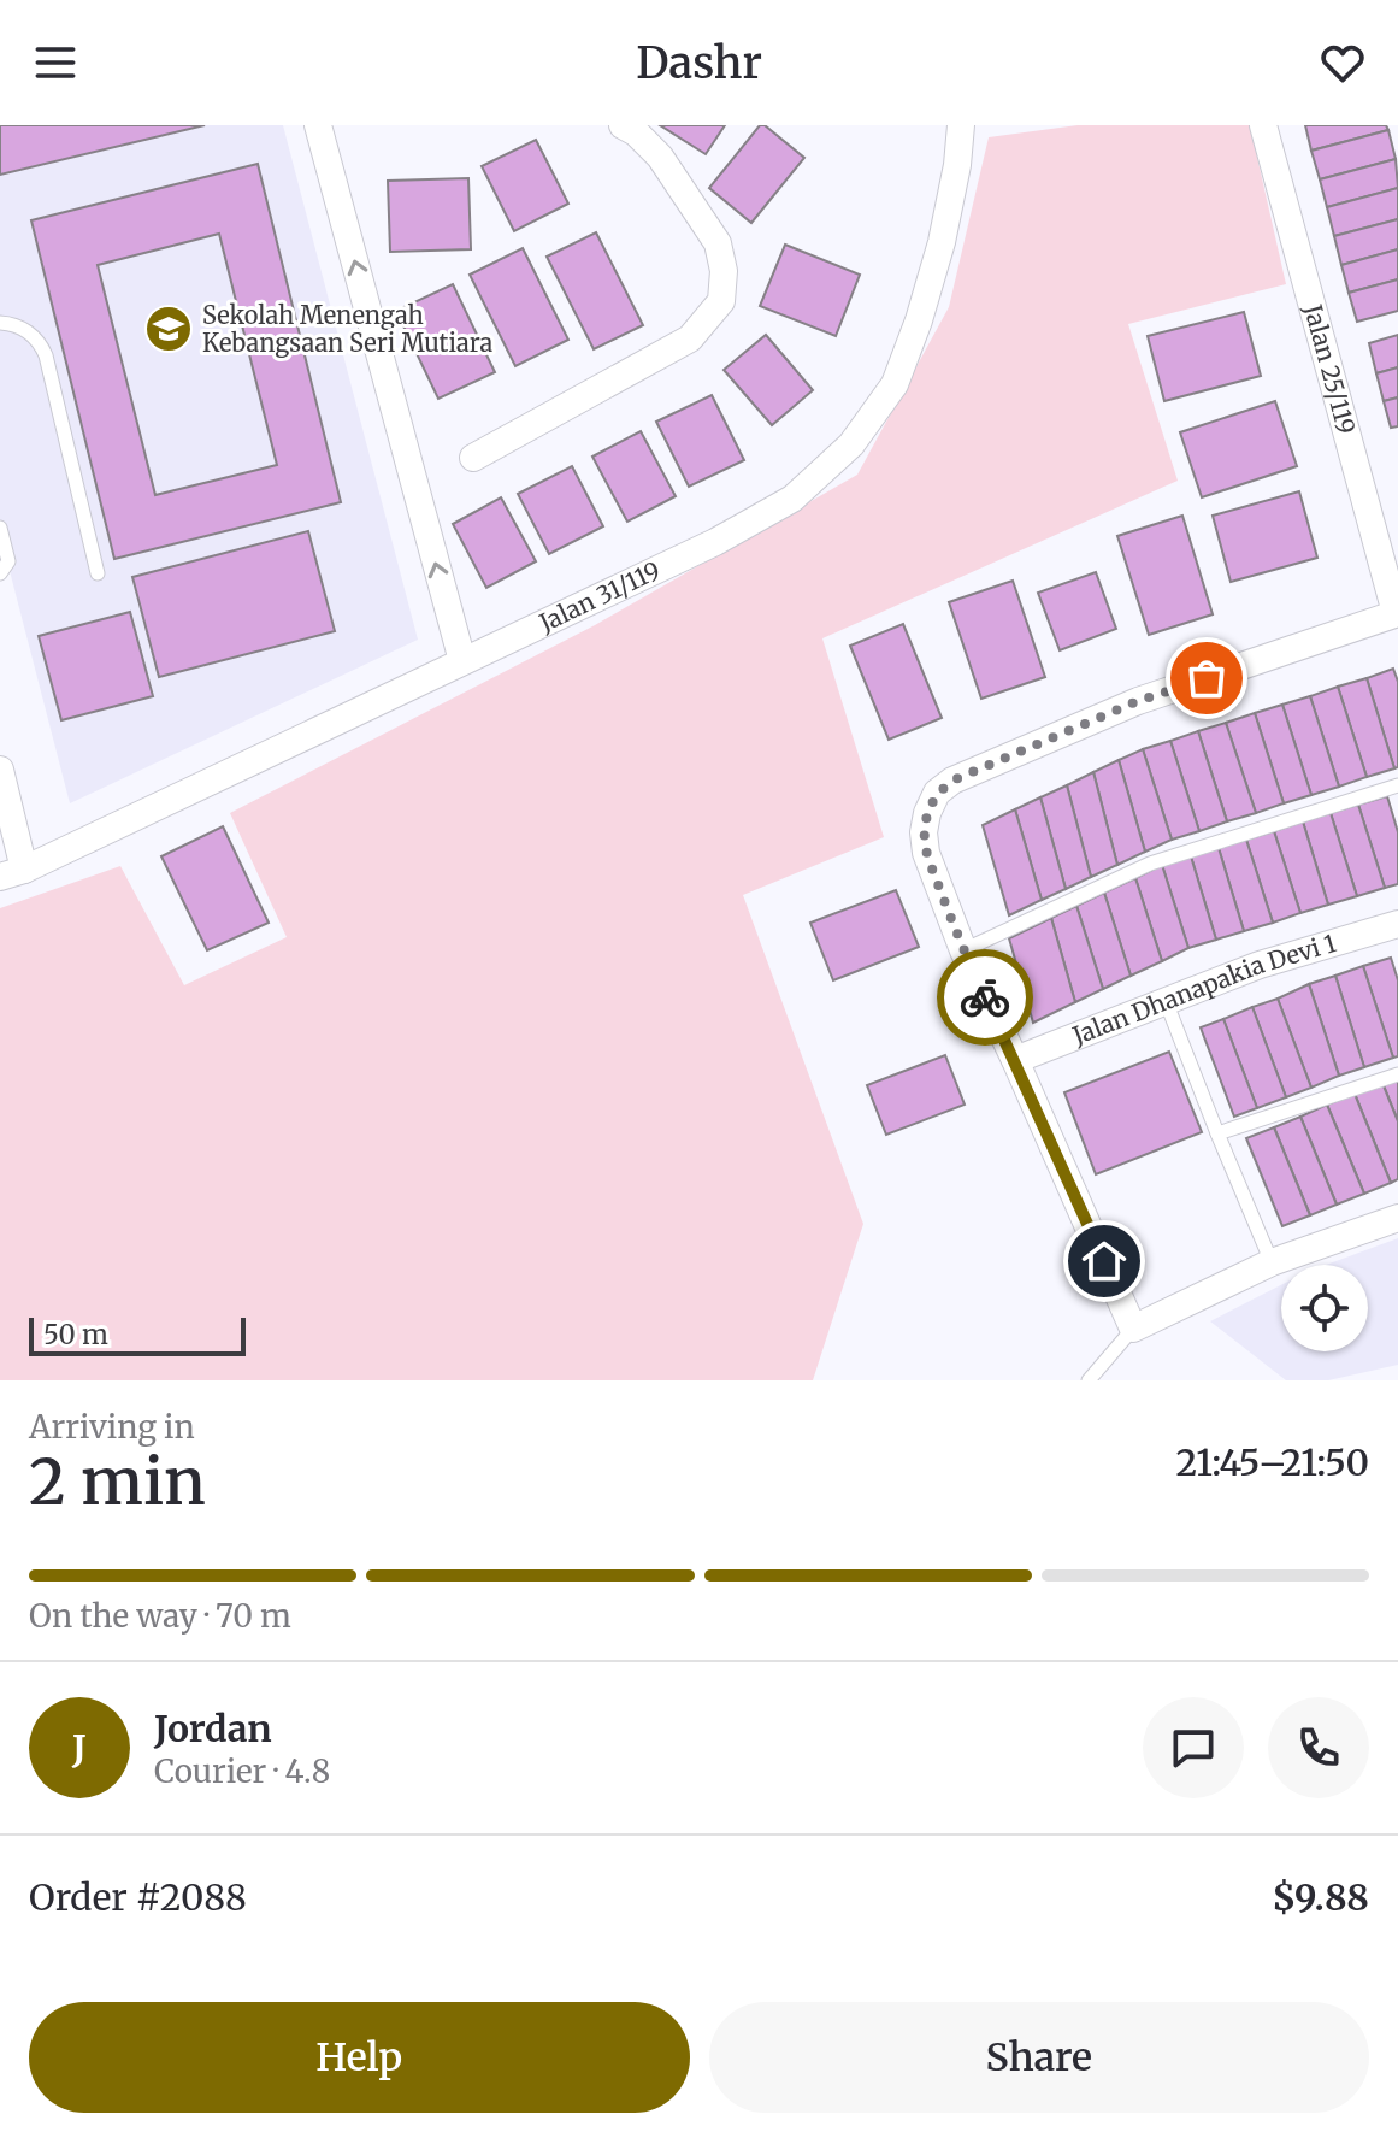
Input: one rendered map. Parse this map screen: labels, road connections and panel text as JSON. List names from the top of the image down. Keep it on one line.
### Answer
{"streets":{"street":["Jalan 25/119","Jalan 31/119","Jalan Dhanapakia Devi 1"]},"places":{"school or university":["Sekolah Menengah Kebangsaan Seri Mutiara"]},"scale_bar":"50 m","page":{"header":"Dashr","scale":"50 m","heading":["2 min","Arriving in","21:45–21:50"],"panel":["Jordan","Courier · 4.8","Order #2088","$9.88"],"bar":"On the way · 70 m","round":"J","buttons":["Help","Share"]}}
